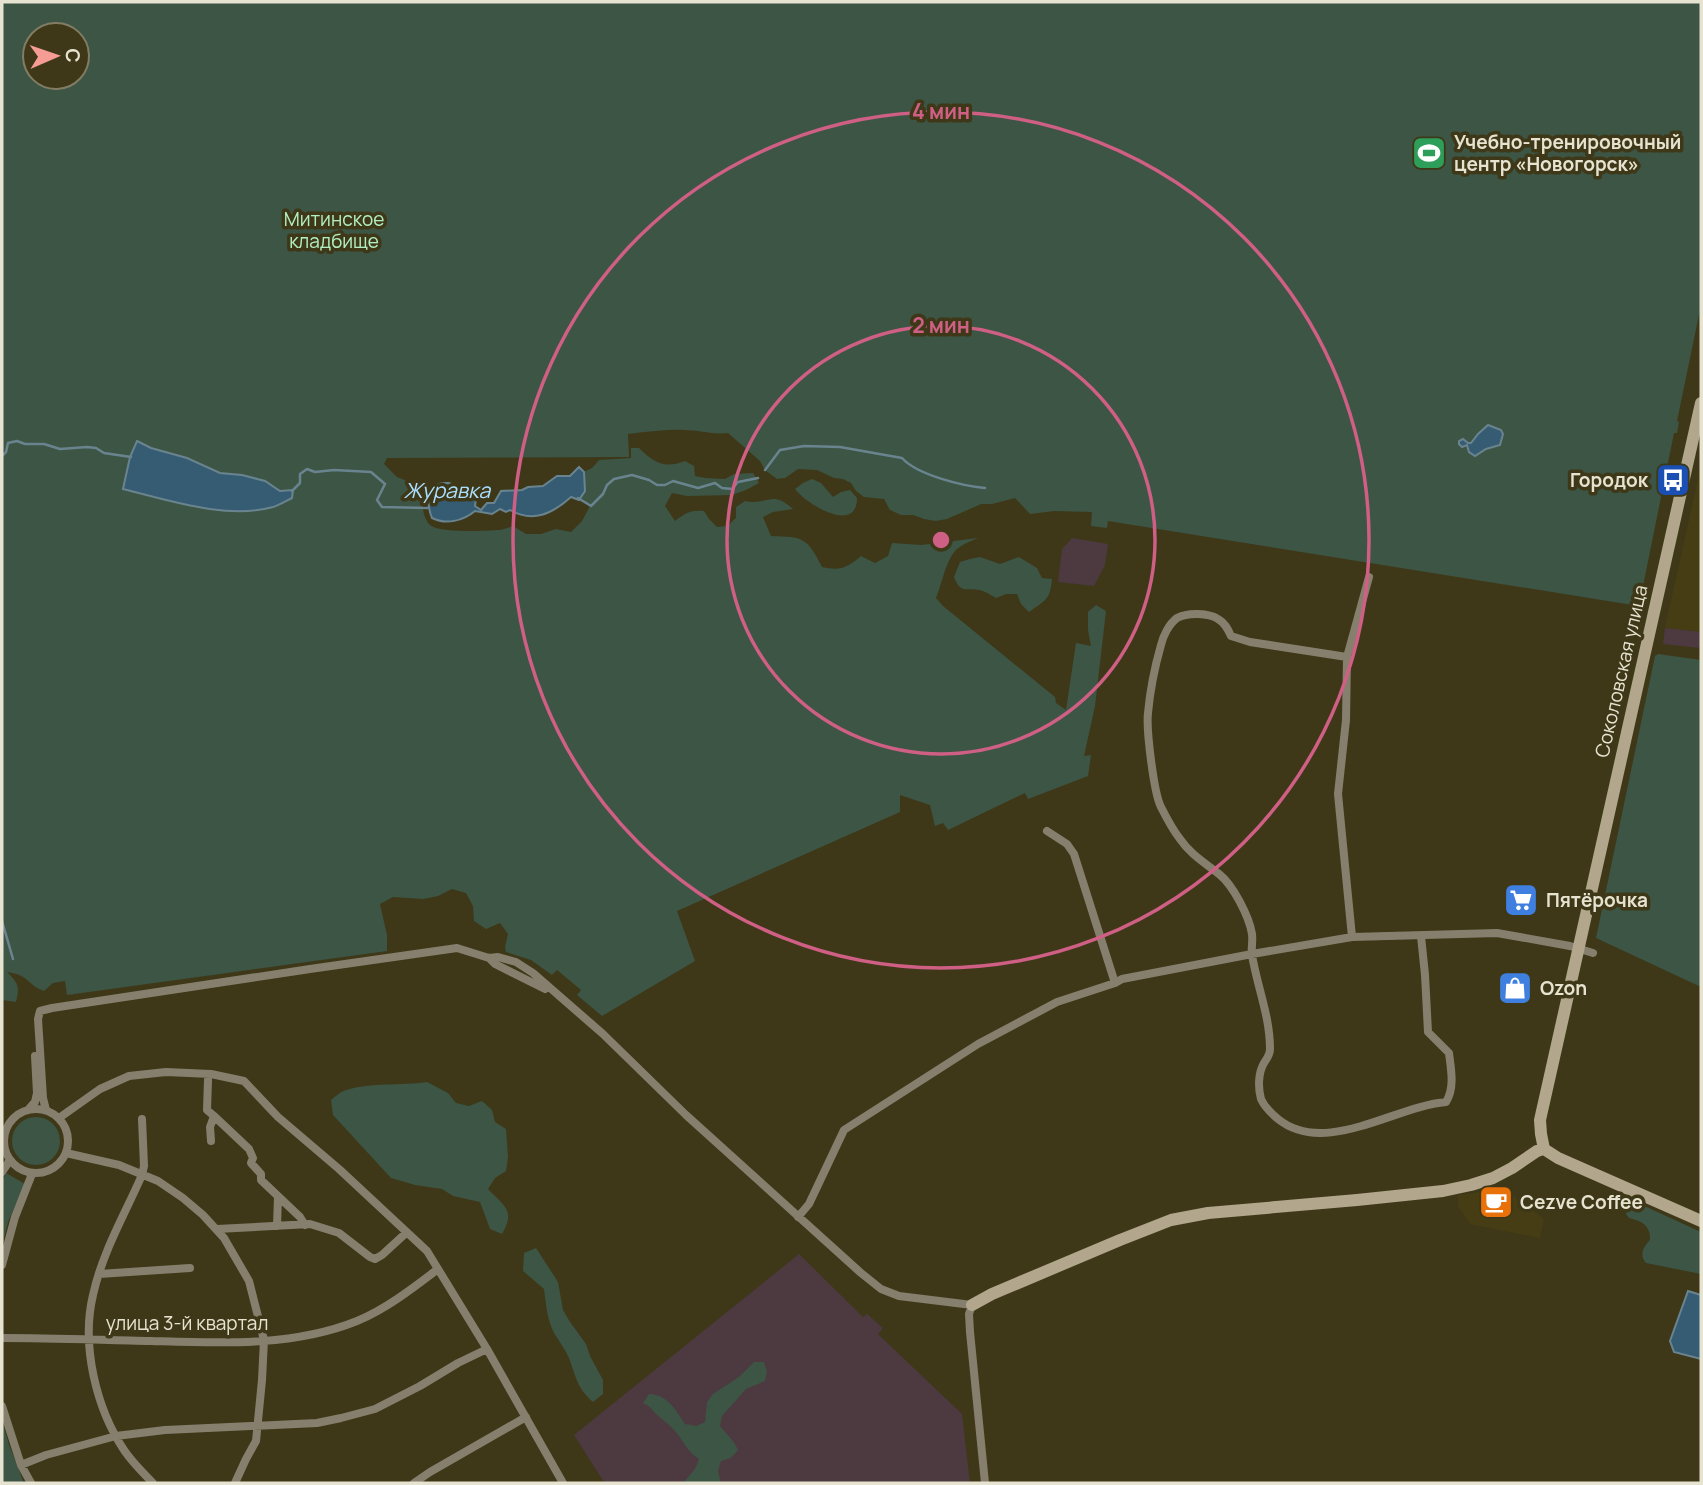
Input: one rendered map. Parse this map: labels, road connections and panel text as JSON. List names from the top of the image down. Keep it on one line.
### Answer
{"streets":{"street":["Соколовская улица","улица 3-й квартал"]},"water":["Журавка"],"parks":["Митинское кладбище"],"places":{"sports":["Учебно-тренировочный центр «Новогорск»"],"bus stop":["Городок"],"supermarket":["Пятёрочка"],"shop":["Ozon"],"cafe":["Cezve Coffee"]},"north":"right","rings":["4 мин","2 мин"]}
